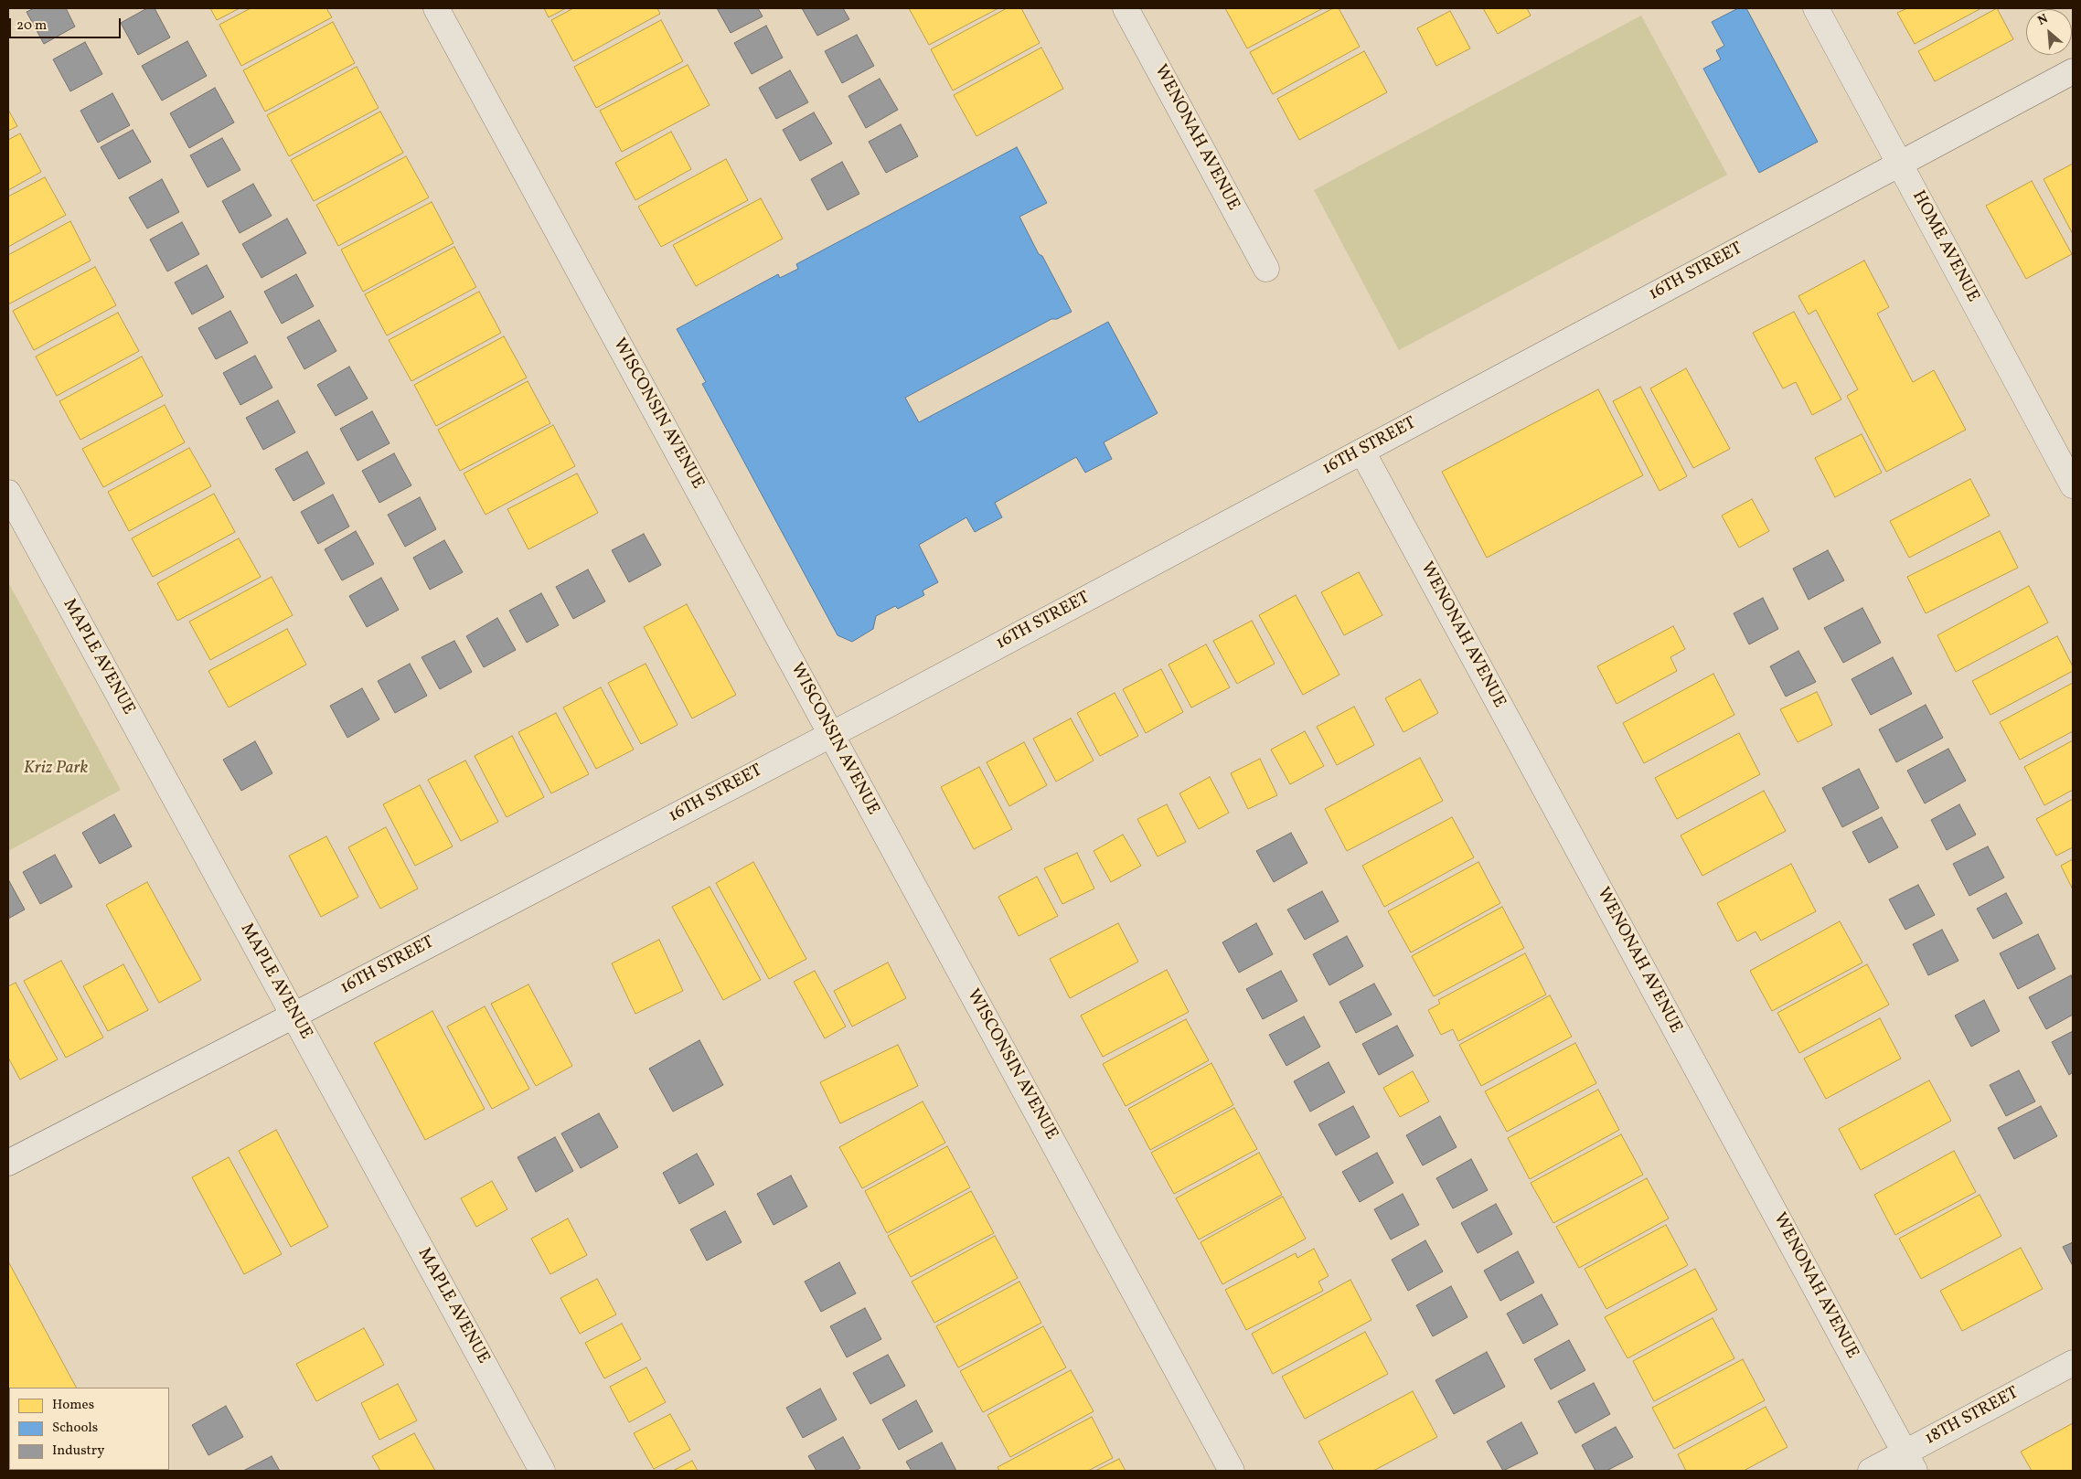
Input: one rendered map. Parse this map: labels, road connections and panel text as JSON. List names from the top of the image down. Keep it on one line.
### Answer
{"streets":{"street":["WENONAH AVENUE","HOME AVENUE","16TH STREET","WISCONSIN AVENUE","MAPLE AVENUE","18TH STREET"]},"crossings":[["WENONAH AVENUE","16TH STREET"],["WENONAH AVENUE","18TH STREET"],["HOME AVENUE","16TH STREET"],["16TH STREET","WISCONSIN AVENUE"],["16TH STREET","MAPLE AVENUE"]],"parks":["Kriz Park"],"legend":["Homes","Schools","Industry"],"scale_bar":"20 m","north":"top left"}
